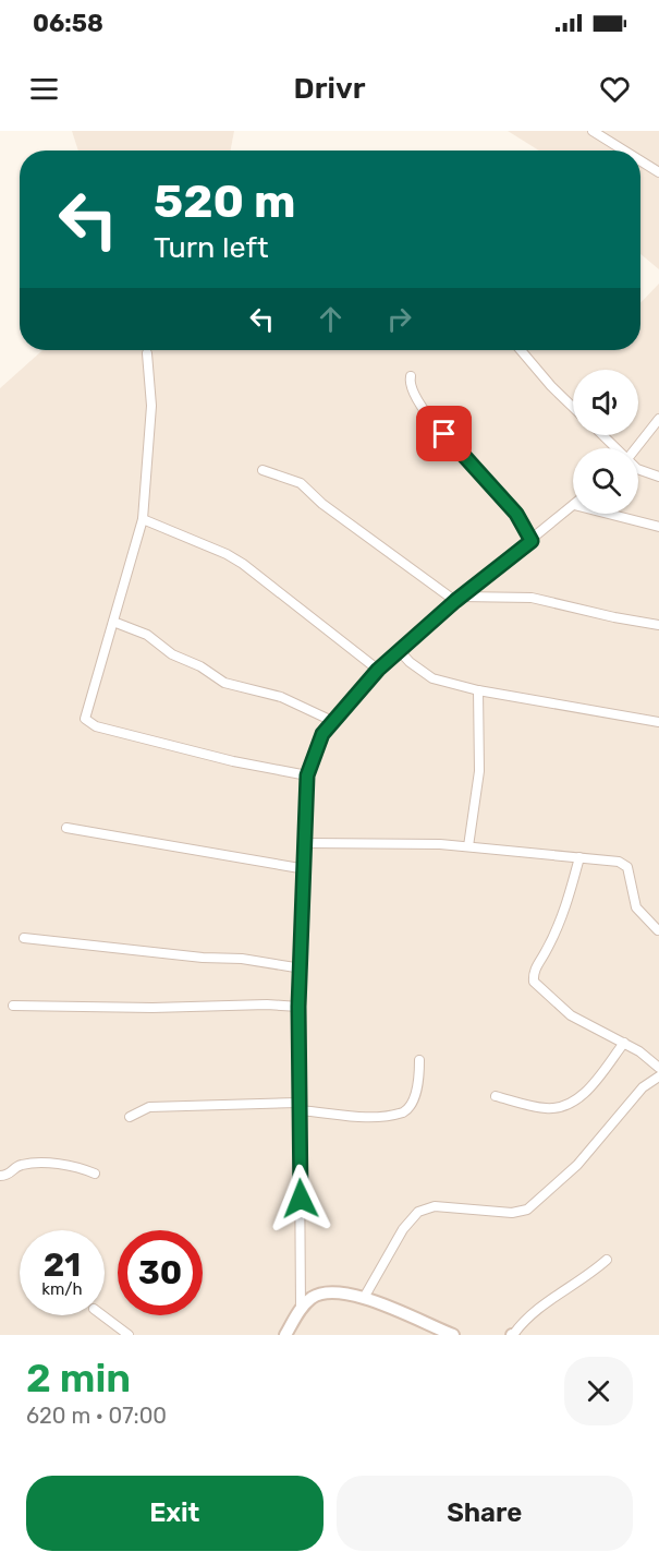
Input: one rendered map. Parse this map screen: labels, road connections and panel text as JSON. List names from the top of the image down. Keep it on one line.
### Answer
{"page":{"status":"06:58","header":"Drivr","turn":["520 m","Turn left"],"speed":"21 km/h","limit":"30","heading":["2 min","620 m · 07:00"],"buttons":["Exit","Share"]}}
